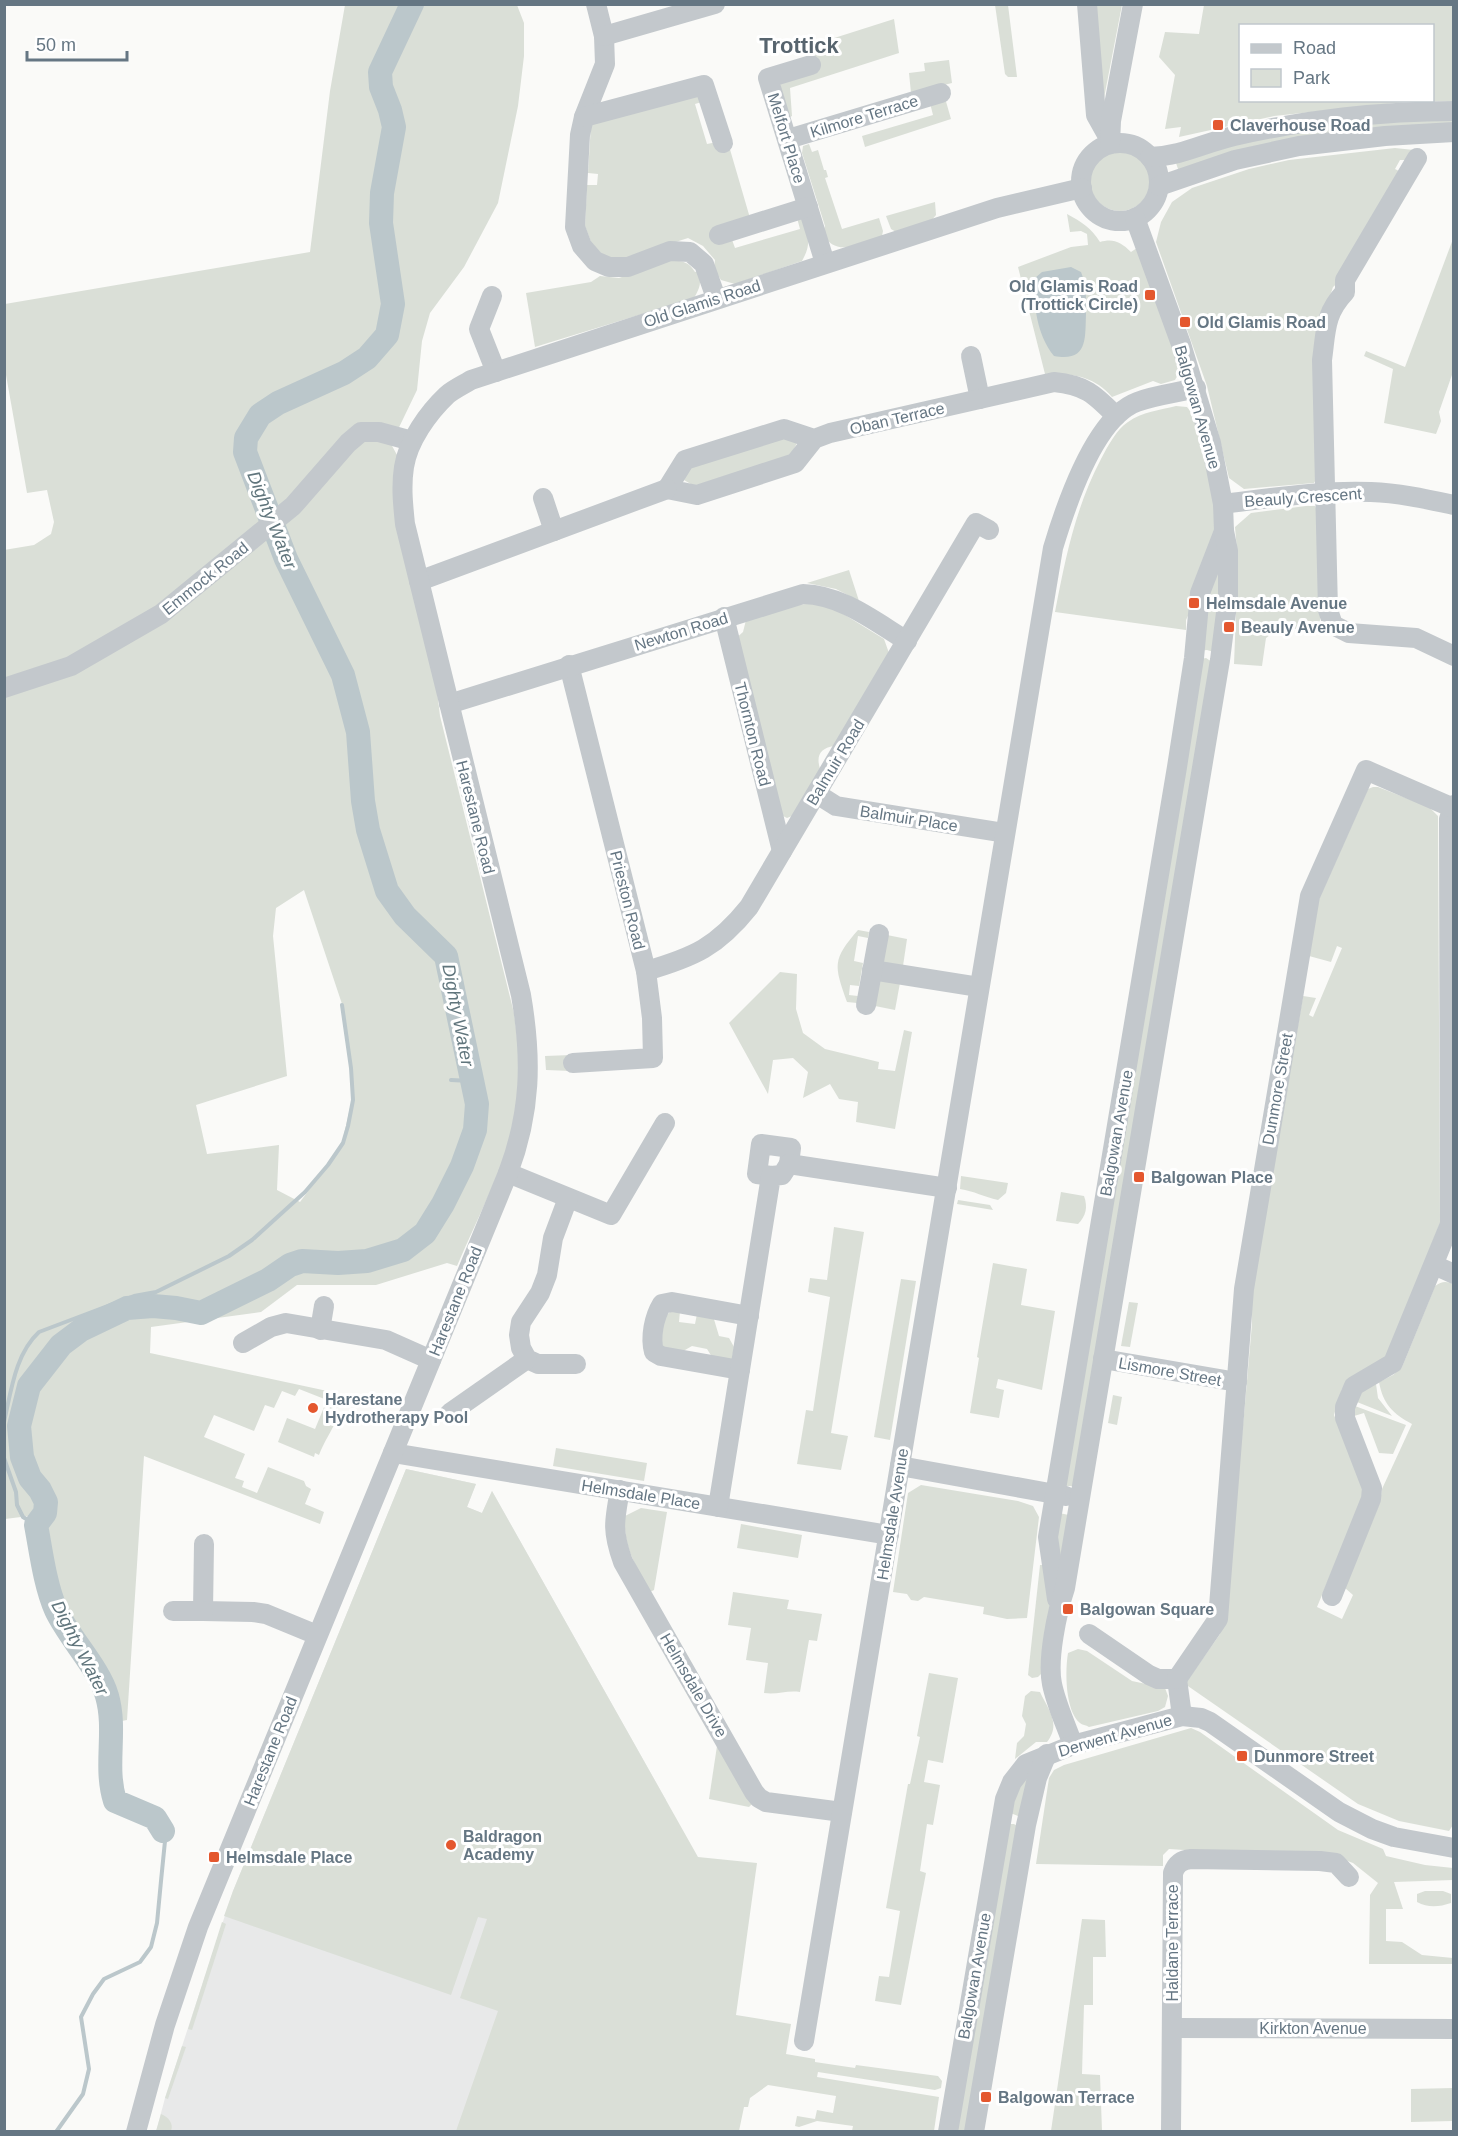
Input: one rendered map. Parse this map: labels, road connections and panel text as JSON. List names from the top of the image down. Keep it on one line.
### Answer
{"streets":{"street":["Kilmore Terrace","Melfort Place","Old Glamis Road","Balgowan Avenue","Oban Terrace","Beauly Crescent","Emmock Road","Newton Road","Thornton Road","Balmuir Road","Harestane Road","Balmuir Place","Prieston Road","Dunmore Street","Lismore Street","Helmsdale Place","Helmsdale Avenue","Helmsdale Drive","Derwent Avenue","Haldane Terrace","Kirkton Avenue"]},"crossings":[["Kilmore Terrace","Melfort Place"],["Melfort Place","Old Glamis Road"],["Old Glamis Road","Balgowan Avenue"],["Old Glamis Road","Emmock Road"],["Old Glamis Road","Harestane Road"],["Balgowan Avenue","Beauly Crescent"],["Balgowan Avenue","Lismore Street"],["Balgowan Avenue","Helmsdale Avenue"],["Balgowan Avenue","Derwent Avenue"],["Oban Terrace","Helmsdale Avenue"],["Emmock Road","Harestane Road"],["Newton Road","Thornton Road"],["Newton Road","Balmuir Road"],["Newton Road","Harestane Road"],["Newton Road","Prieston Road"],["Thornton Road","Balmuir Road"],["Balmuir Road","Balmuir Place"],["Balmuir Road","Prieston Road"],["Harestane Road","Helmsdale Place"],["Balmuir Place","Helmsdale Avenue"],["Dunmore Street","Lismore Street"],["Dunmore Street","Derwent Avenue"],["Helmsdale Place","Helmsdale Avenue"],["Helmsdale Place","Helmsdale Drive"],["Helmsdale Avenue","Helmsdale Drive"],["Haldane Terrace","Kirkton Avenue"]],"districts":["Trottick"],"water":["Dighty Water"],"places":{"transit":["Claverhouse Road","Old Glamis Road (Trottick Circle)","Old Glamis Road","Helmsdale Avenue","Beauly Avenue","Balgowan Place","Balgowan Square","Dunmore Street","Helmsdale Place","Balgowan Terrace"],"other":["Harestane Hydrotherapy Pool","Baldragon Academy"]},"legend":["Road","Park"],"scale_bar":"50 m"}
